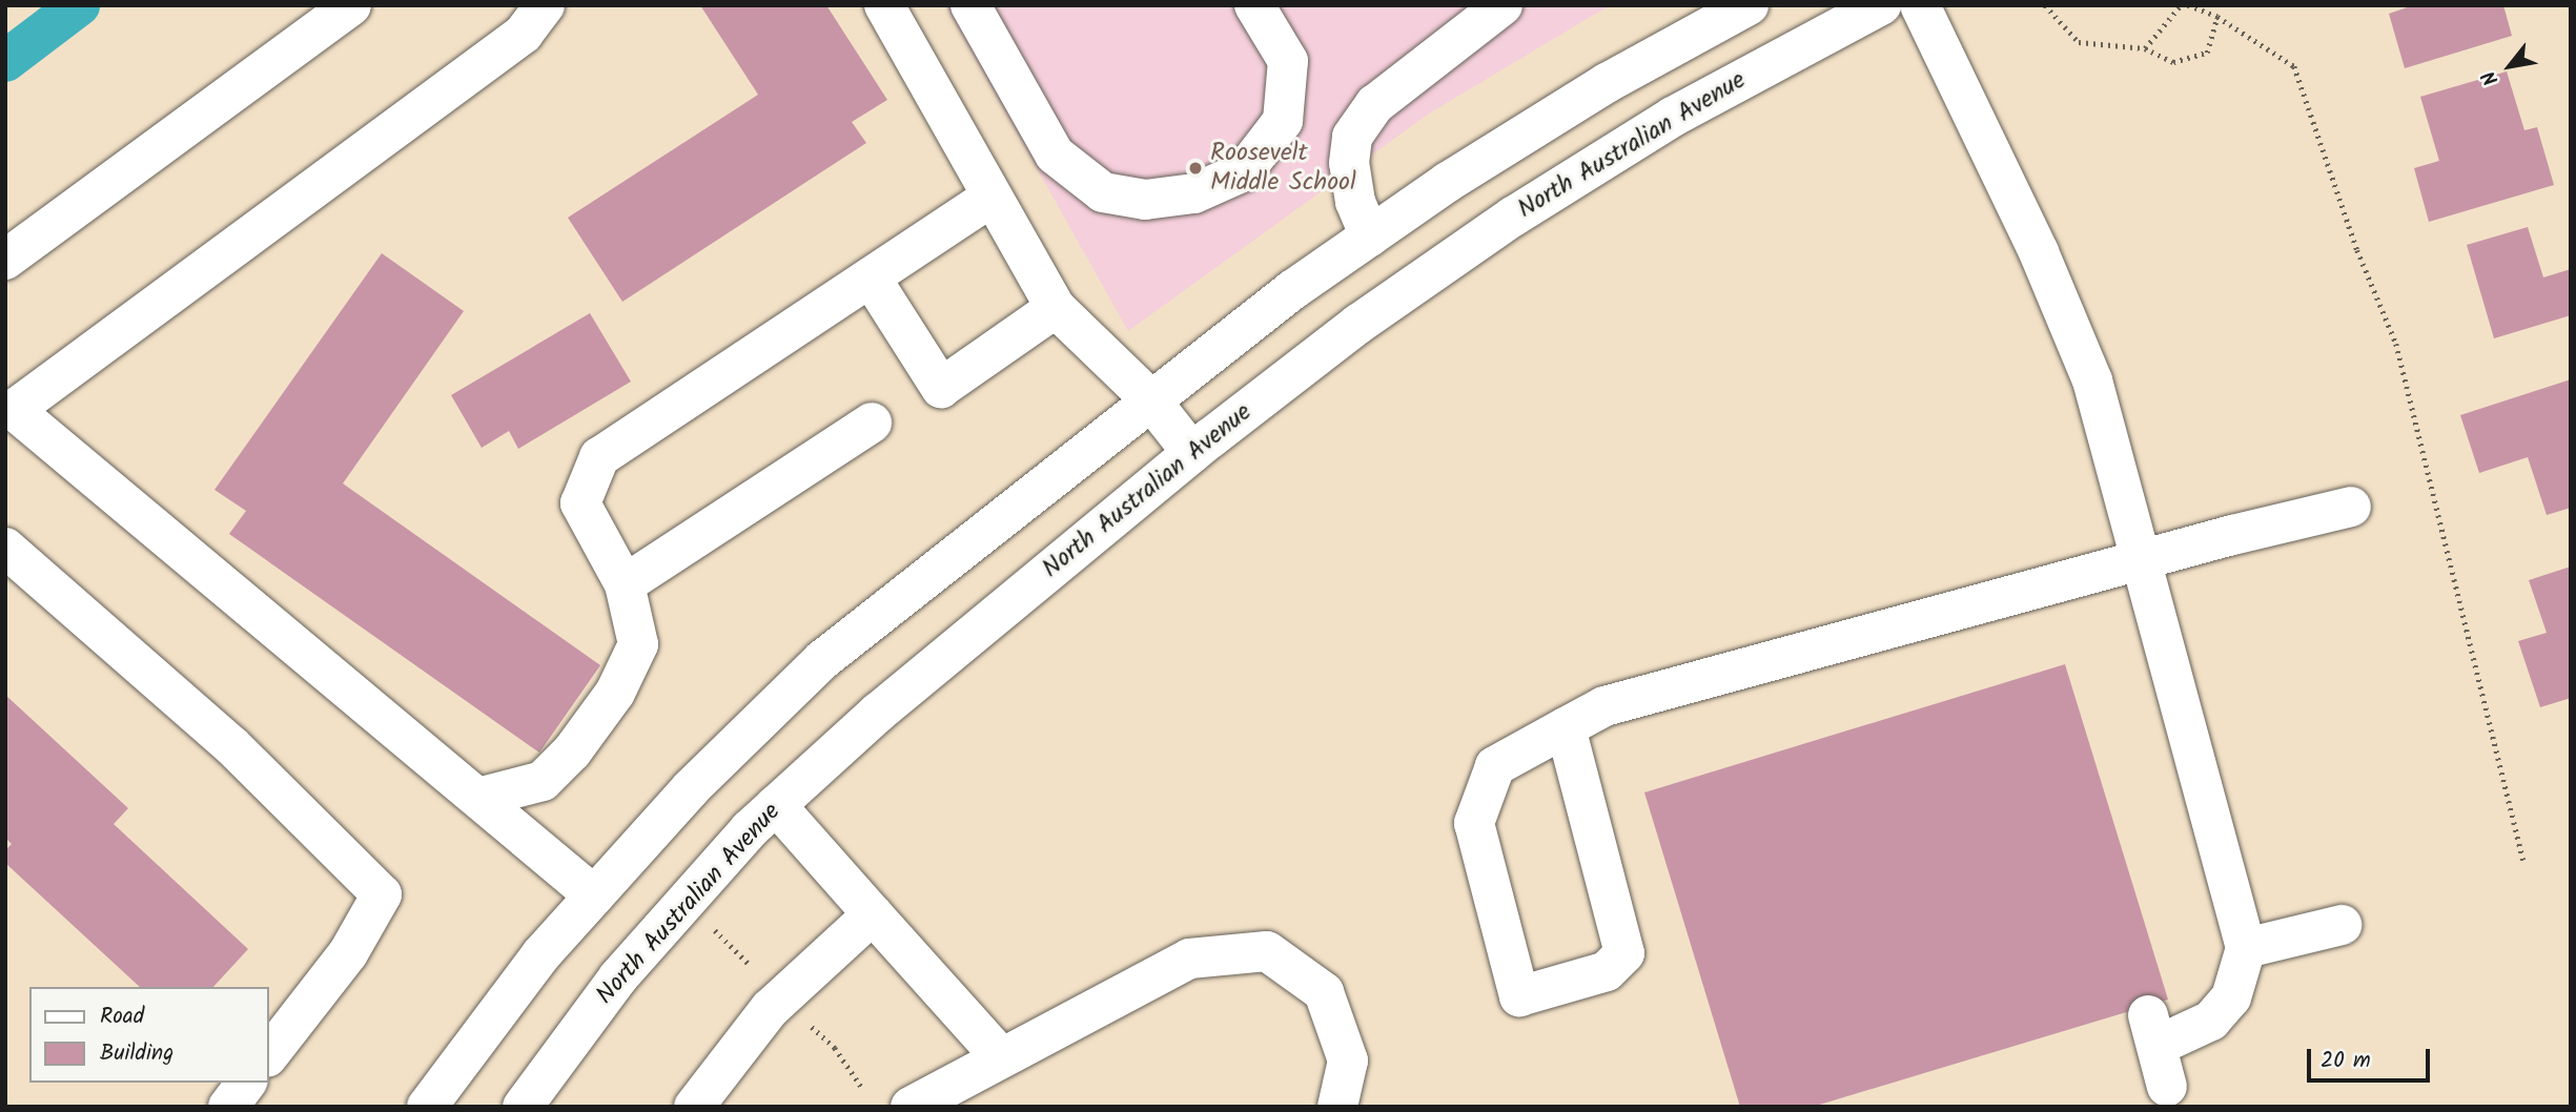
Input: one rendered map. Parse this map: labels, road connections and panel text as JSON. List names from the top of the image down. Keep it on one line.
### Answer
{"streets":{"main road":["North Australian Avenue"]},"places":["Roosevelt Middle School"],"legend":["Road","Building"],"scale_bar":"20 m","north":"bottom left"}
